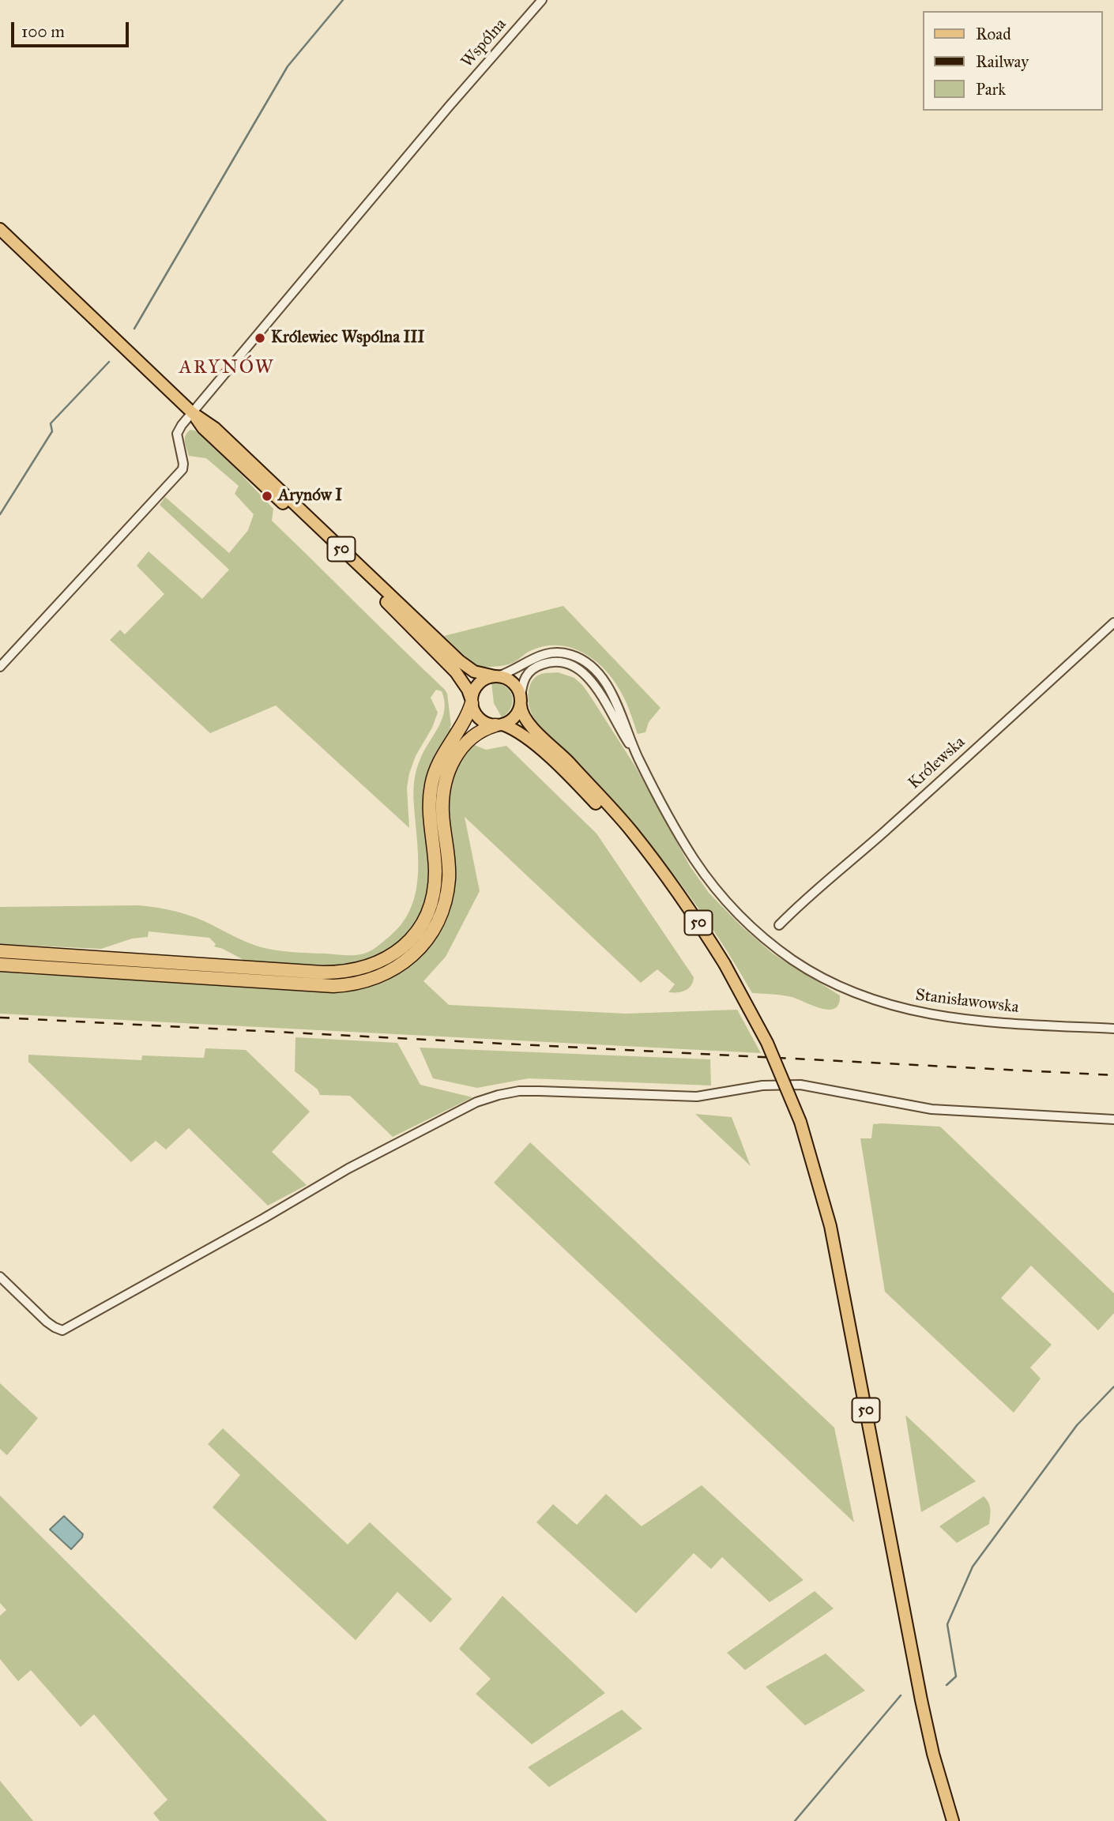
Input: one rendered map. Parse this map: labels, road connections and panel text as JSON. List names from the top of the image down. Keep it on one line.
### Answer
{"streets":{"main road":["50"],"street":["Wspólna","Królewska","Stanisławowska"]},"crossings":[["Wspólna","50"]],"districts":["ARYNÓW"],"places":["Królewiec Wspólna III","Arynów I"],"legend":["Road","Railway","Park"],"scale_bar":"100 m"}
